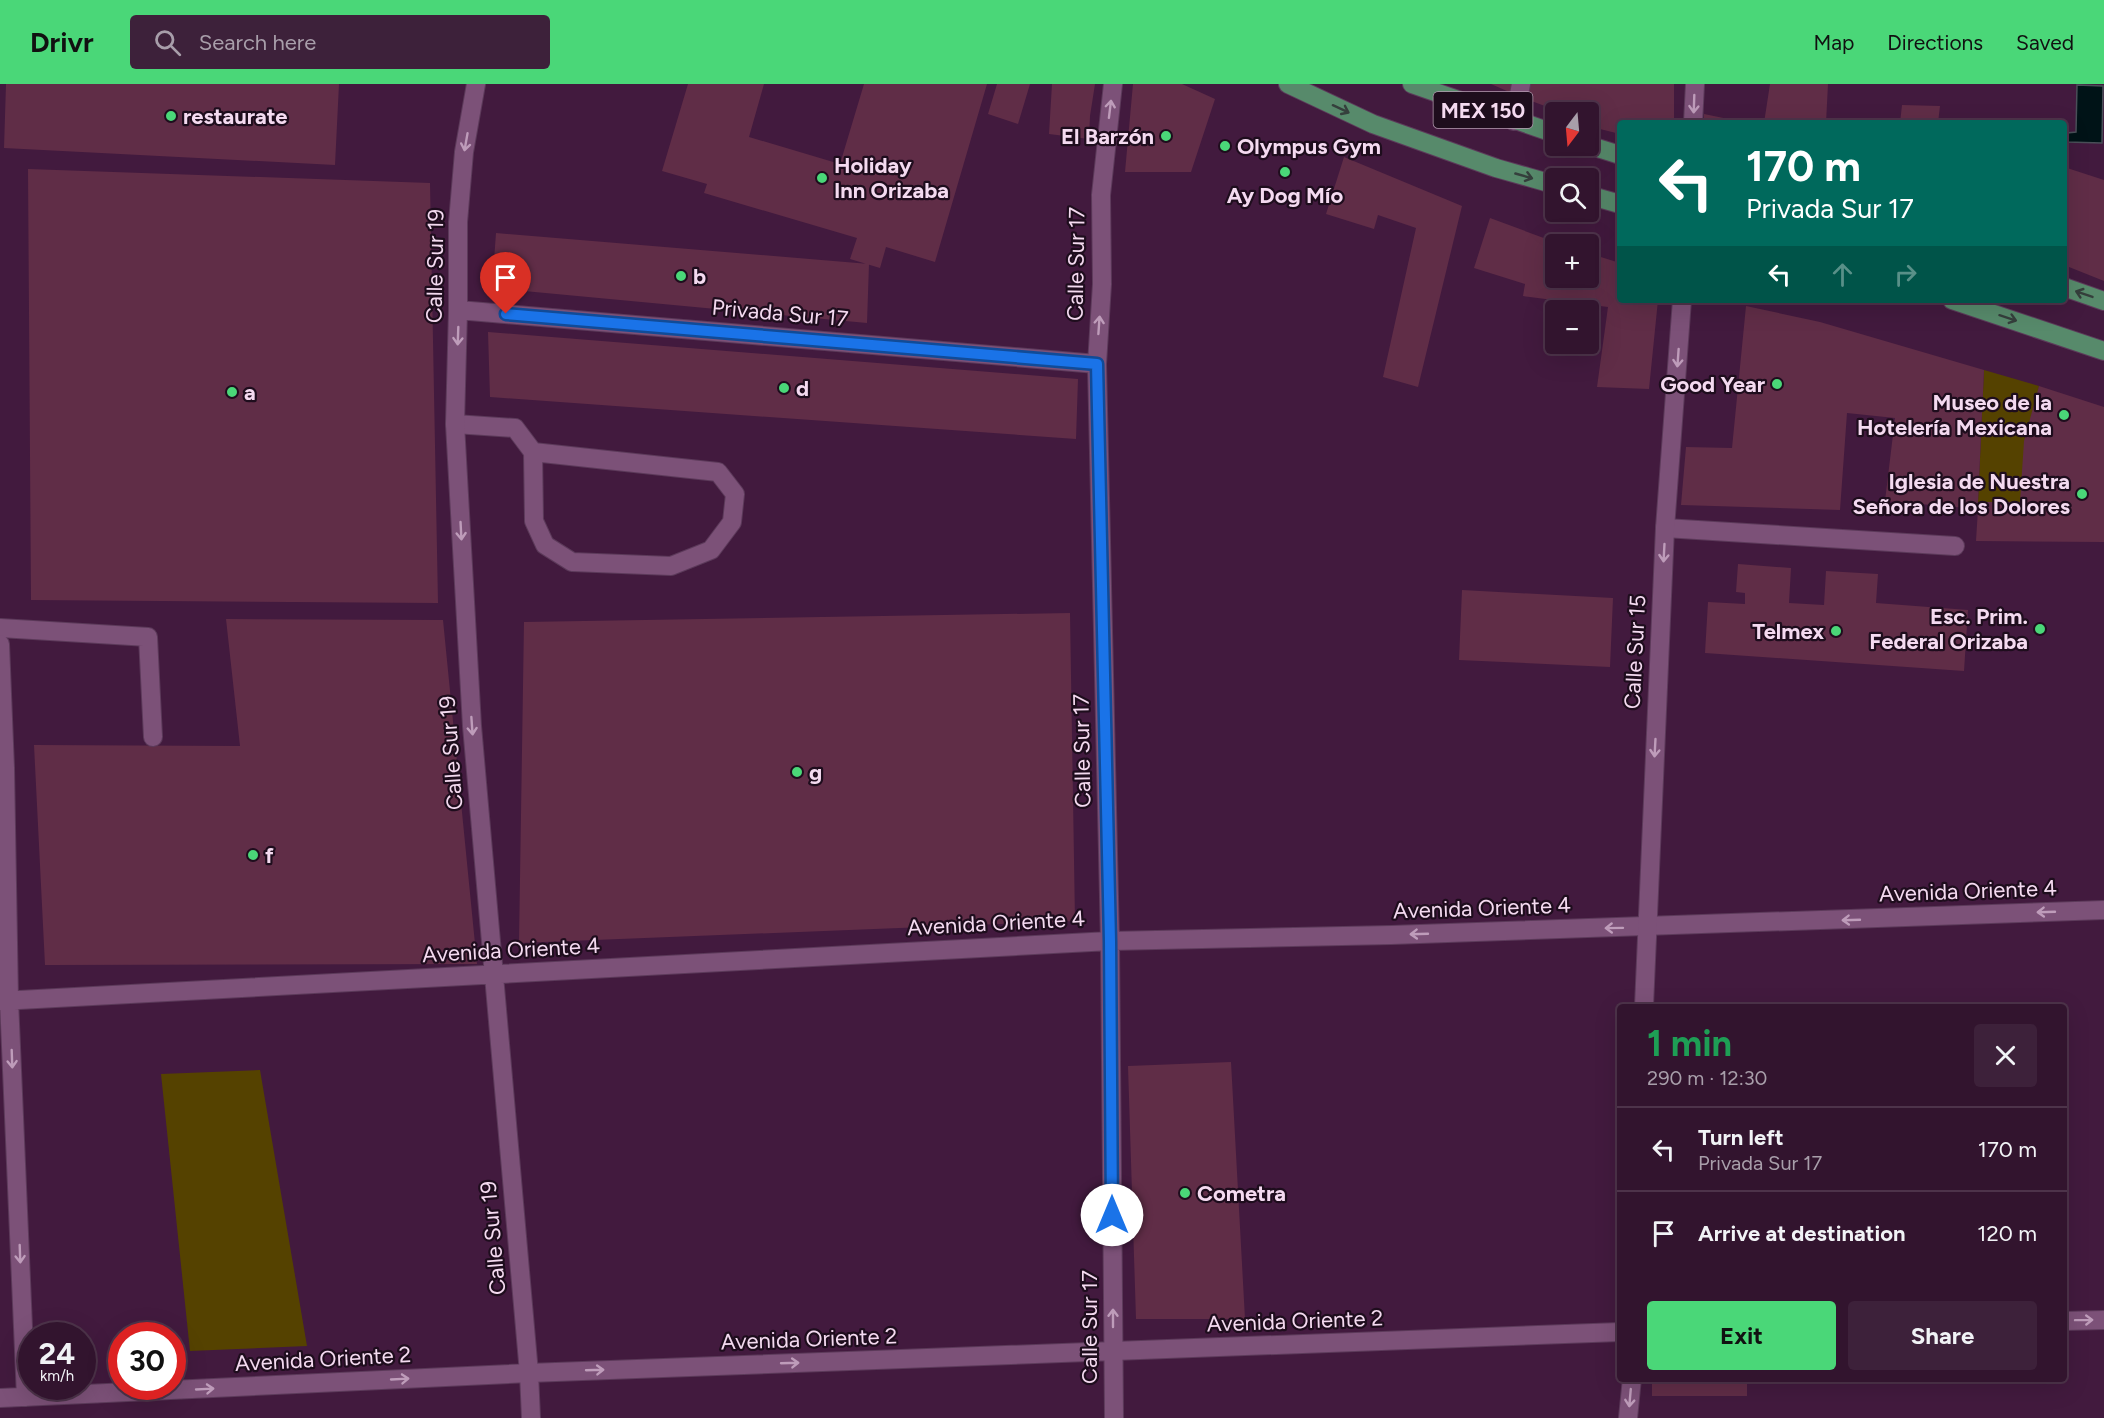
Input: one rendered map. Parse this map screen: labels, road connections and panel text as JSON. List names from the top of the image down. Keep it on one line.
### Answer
{"streets":{"main road":["MEX 150"],"street":["Calle Sur 17","Calle Sur 19","Privada Sur 17","Calle Sur 15","Avenida Oriente 4","Avenida Oriente 2"]},"crossings":[["Calle Sur 17","Privada Sur 17"],["Calle Sur 17","Avenida Oriente 4"],["Calle Sur 17","Avenida Oriente 2"],["Calle Sur 19","Privada Sur 17"],["Calle Sur 19","Avenida Oriente 4"],["Calle Sur 19","Avenida Oriente 2"],["Calle Sur 15","Avenida Oriente 4"]],"one_way":["Calle Sur 17","Calle Sur 19","Calle Sur 15","Avenida Oriente 4","Avenida Oriente 2"],"places":["restaurate","El Barzón","Olympus Gym","Ay Dog Mío","Holiday Inn Orizaba","b","Good Year","d","a","Museo de la Hotelería Mexicana","Iglesia de Nuestra Señora de los Dolores","Esc. Prim. Federal Orizaba","Telmex","g","f","Cometra"],"north":"bottom","page":{"header":"Drivr","search":"Search here","nav":["Map","Directions","Saved"],"map_buttons":["+","−"],"turn":["170 m","Privada Sur 17"],"heading":["1 min","290 m · 12:30"],"list":[{"name":"Turn left","note":"Privada Sur 17","value":"170 m"},{"name":"Arrive at destination","value":"120 m"}],"buttons":["Exit","Share"],"speed":"24 km/h","limit":"30"}}
